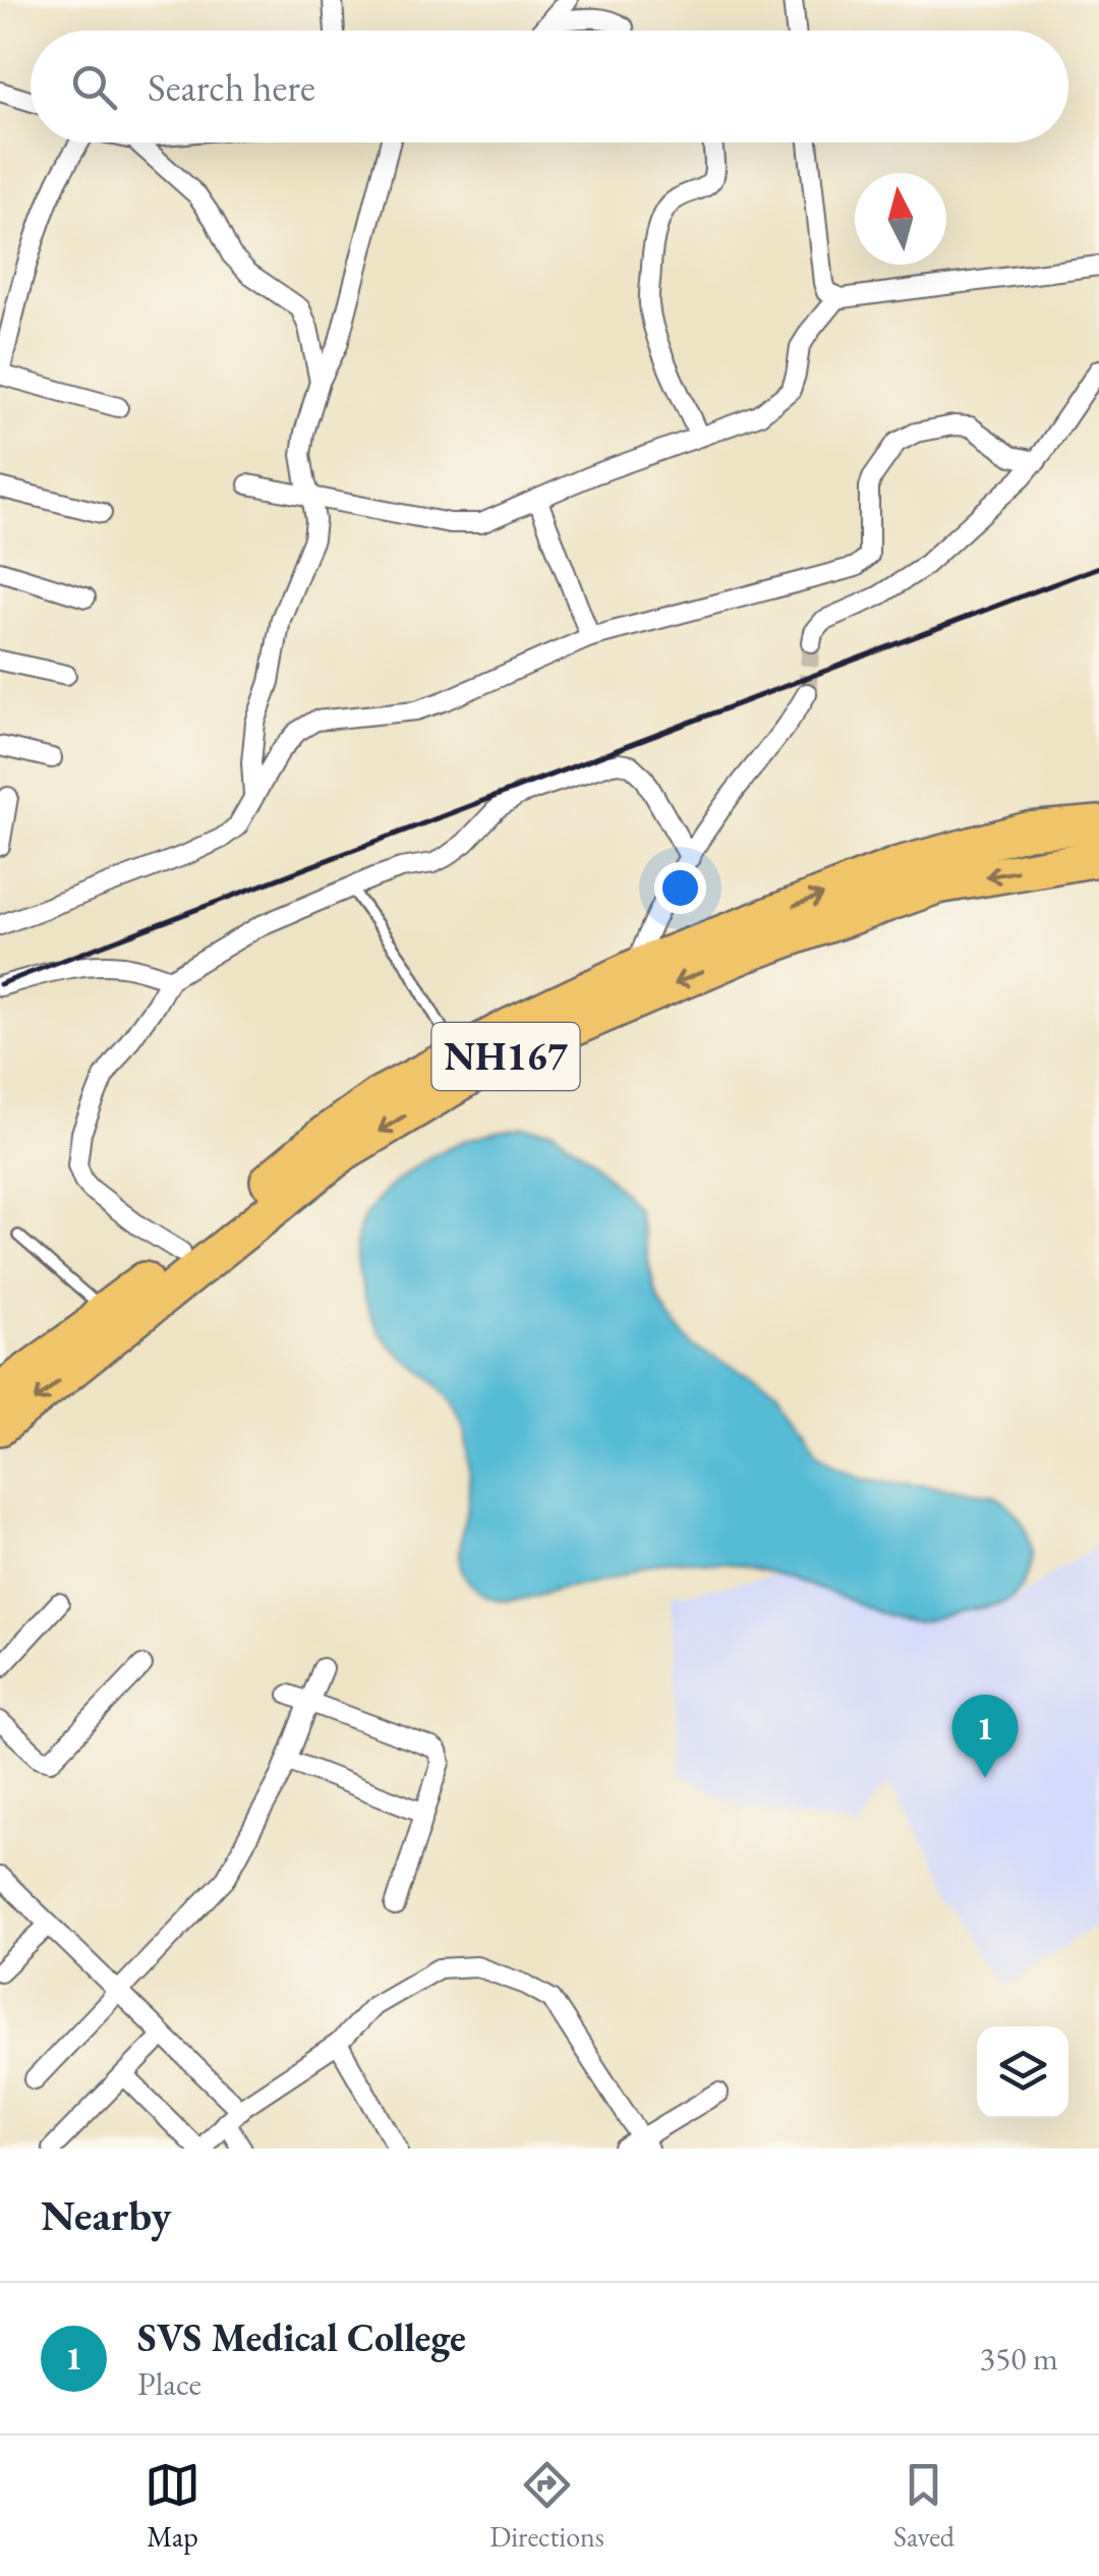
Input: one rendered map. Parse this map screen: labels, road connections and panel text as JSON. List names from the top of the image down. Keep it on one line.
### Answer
{"streets":{"highway":["NH167"]},"north":"top","page":{"search":"Search here","pins":"1","heading":"Nearby","list":[{"mark":"1","name":"SVS Medical College","note":"Place","value":"350 m"}],"nav":["Map","Directions","Saved"]}}
